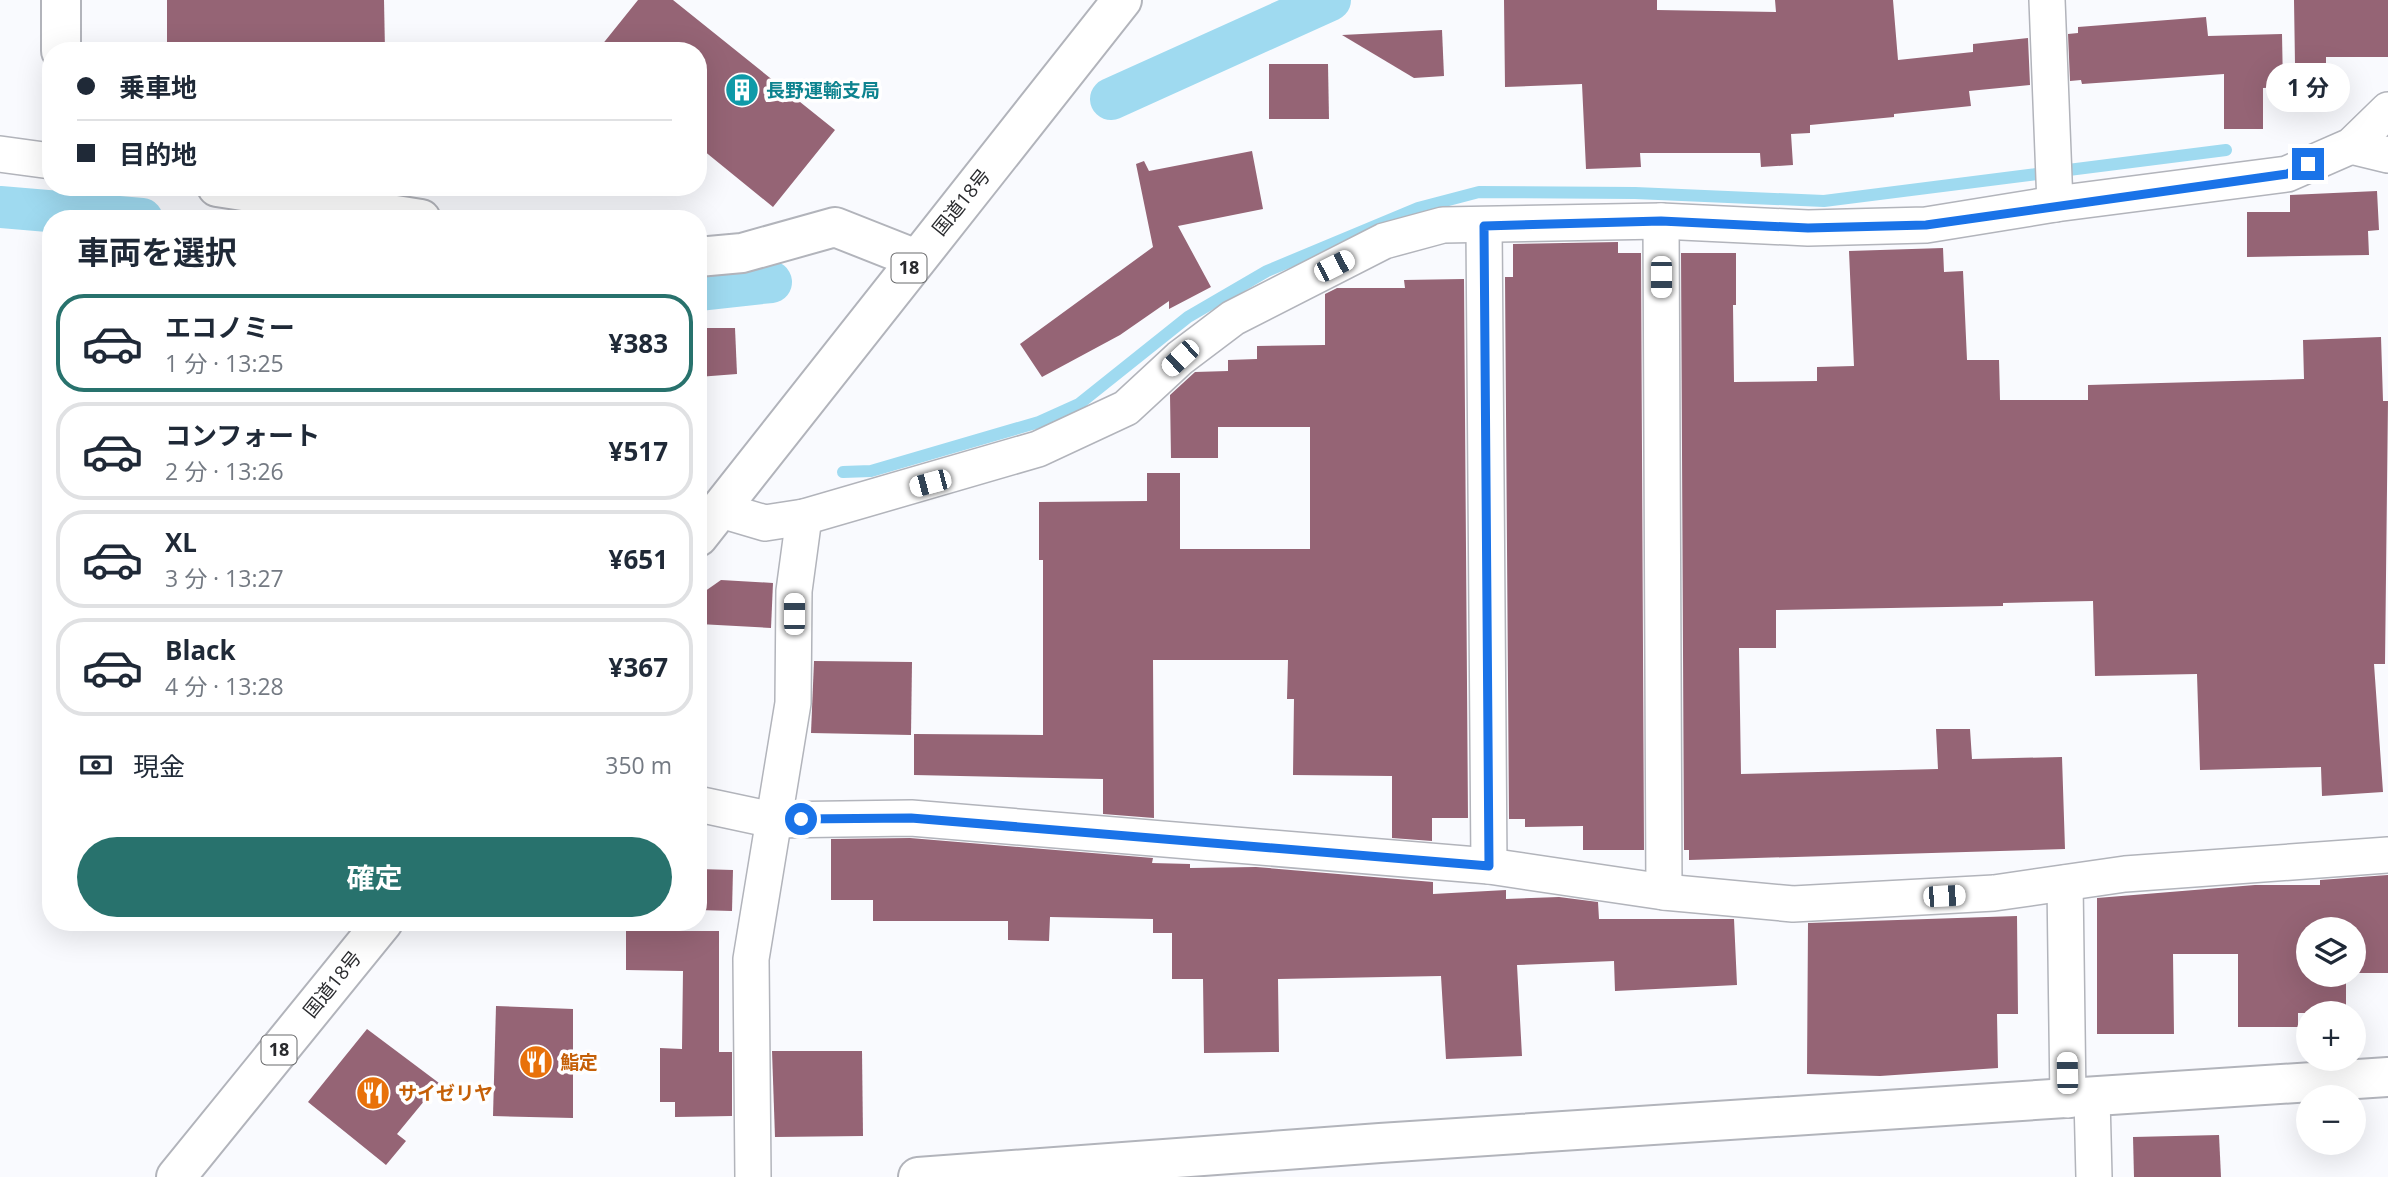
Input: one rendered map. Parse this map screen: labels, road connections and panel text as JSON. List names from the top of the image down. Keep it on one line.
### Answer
{"streets":{"main road":["国道18号","18"]},"places":{"building":["長野運輸支局"],"restaurant":["鮨定","サイゼリヤ"]},"page":{"banner":["乗車地","目的地"],"bubble":"1 分","heading":"車両を選択","list":[{"name":"エコノミー","note":"1 分 · 13:25","value":"¥383"},{"name":"コンフォート","note":"2 分 · 13:26","value":"¥517"},{"name":"XL","note":"3 分 · 13:27","value":"¥651"},{"name":"Black","note":"4 分 · 13:28","value":"¥367"}],"pay":["現金","350 m"],"buttons":"確定","map_buttons":["+","−"]}}
